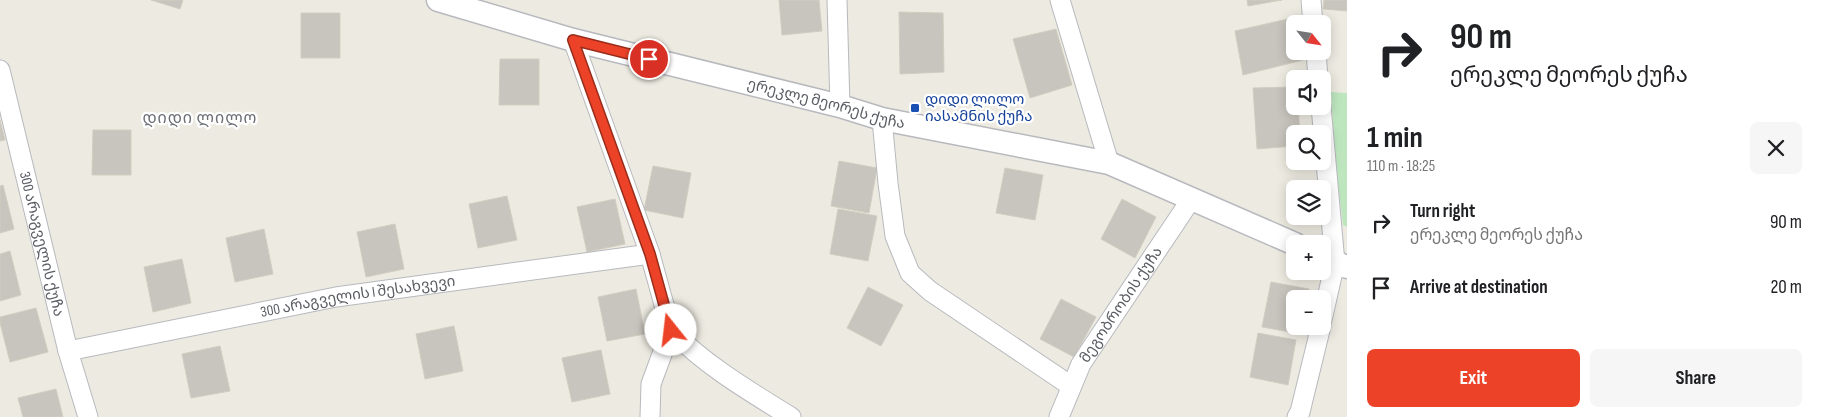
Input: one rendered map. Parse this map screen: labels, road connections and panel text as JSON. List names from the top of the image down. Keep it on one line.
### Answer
{"streets":{"street":["ერეკლე მეორეს ქუჩა","300 არაგველის ქუჩა","300 არაგველის I შესახვევი","მეგობრობის ქუჩა"]},"crossings":[["ერეკლე მეორეს ქუჩა","მეგობრობის ქუჩა"],["300 არაგველის ქუჩა","300 არაგველის I შესახვევი"]],"districts":["დიდი ლილო"],"places":{"transit":["დიდი ლილო იასამნის ქუჩა"]},"north":"bottom right","page":{"turn":["90 m","ერეკლე მეორეს ქუჩა"],"map_buttons":["+","−"],"heading":["1 min","110 m · 18:25"],"list":[{"name":"Turn right","note":"ერეკლე მეორეს ქუჩა","value":"90 m"},{"name":"Arrive at destination","value":"20 m"}],"buttons":["Exit","Share"]}}
